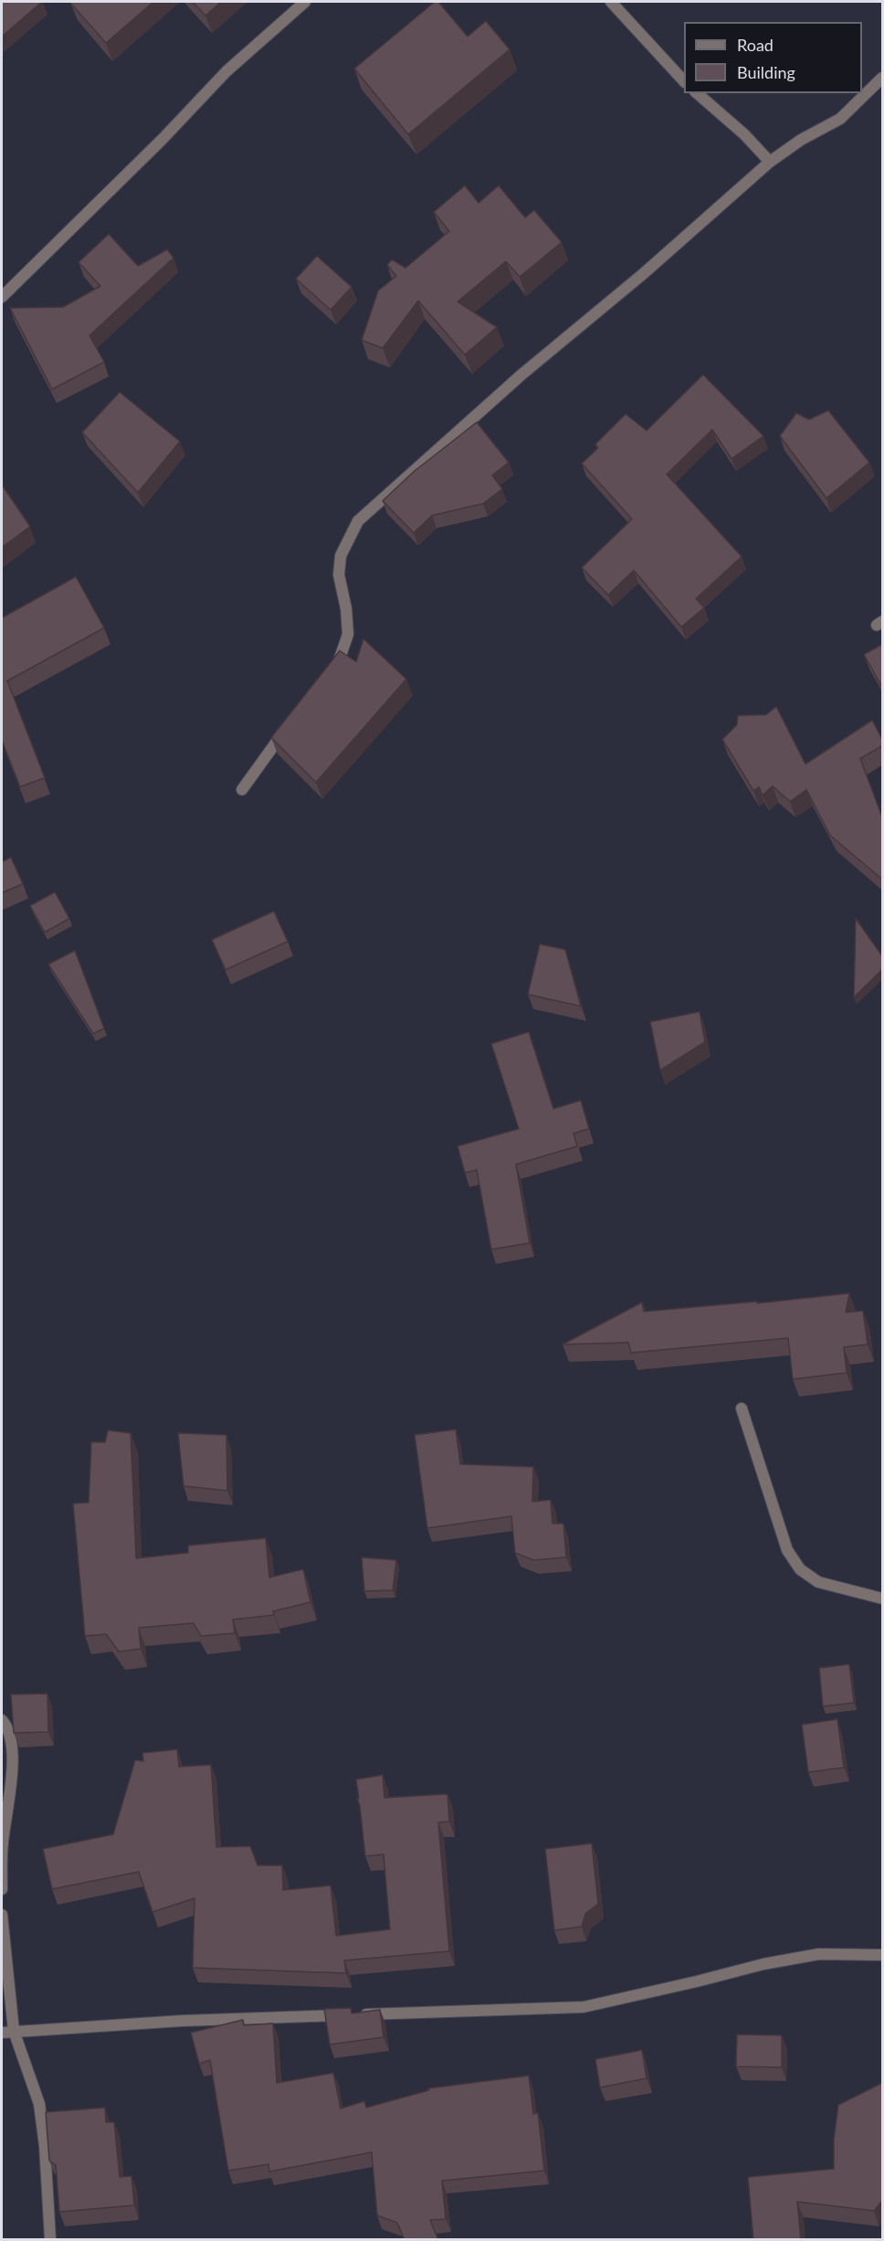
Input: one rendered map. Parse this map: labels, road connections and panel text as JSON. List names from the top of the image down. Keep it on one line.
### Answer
{"legend":["Road","Building"]}
